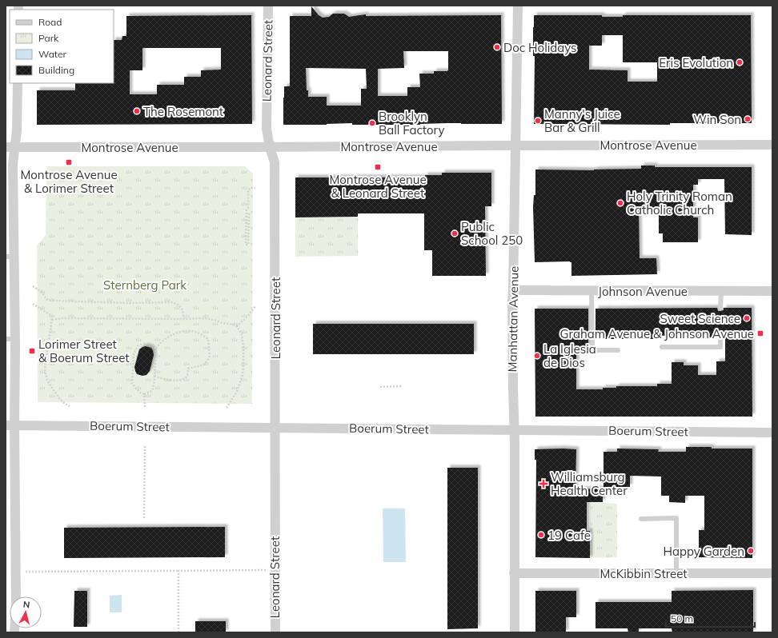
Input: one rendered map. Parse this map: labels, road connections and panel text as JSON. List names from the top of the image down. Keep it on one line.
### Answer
{"streets":{"street":["Leonard Street","Montrose Avenue","Johnson Avenue","Manhattan Avenue","Boerum Street","McKibbin Street"]},"crossings":[["Leonard Street","Montrose Avenue"],["Leonard Street","Boerum Street"],["Montrose Avenue","Manhattan Avenue"],["Johnson Avenue","Manhattan Avenue"],["Manhattan Avenue","Boerum Street"],["Manhattan Avenue","McKibbin Street"]],"parks":["Sternberg Park"],"places":{"other":["Doc Holidays","Eris Evolution","The Rosemont","Win Son","Manny's Juice Bar & Grill","Brooklyn Ball Factory","Holy Trinity Roman Catholic Church","Public School 250","Sweet Science","La Iglesia de Dios","19 Cafe","Happy Garden"],"transit":["Montrose Avenue & Lorimer Street","Montrose Avenue & Leonard Street","Graham Avenue & Johnson Avenue","Lorimer Street & Boerum Street"],"health":["Williamsburg Health Center"]},"legend":["Road","Park","Water","Building"],"scale_bar":"50 m","north":"top"}
